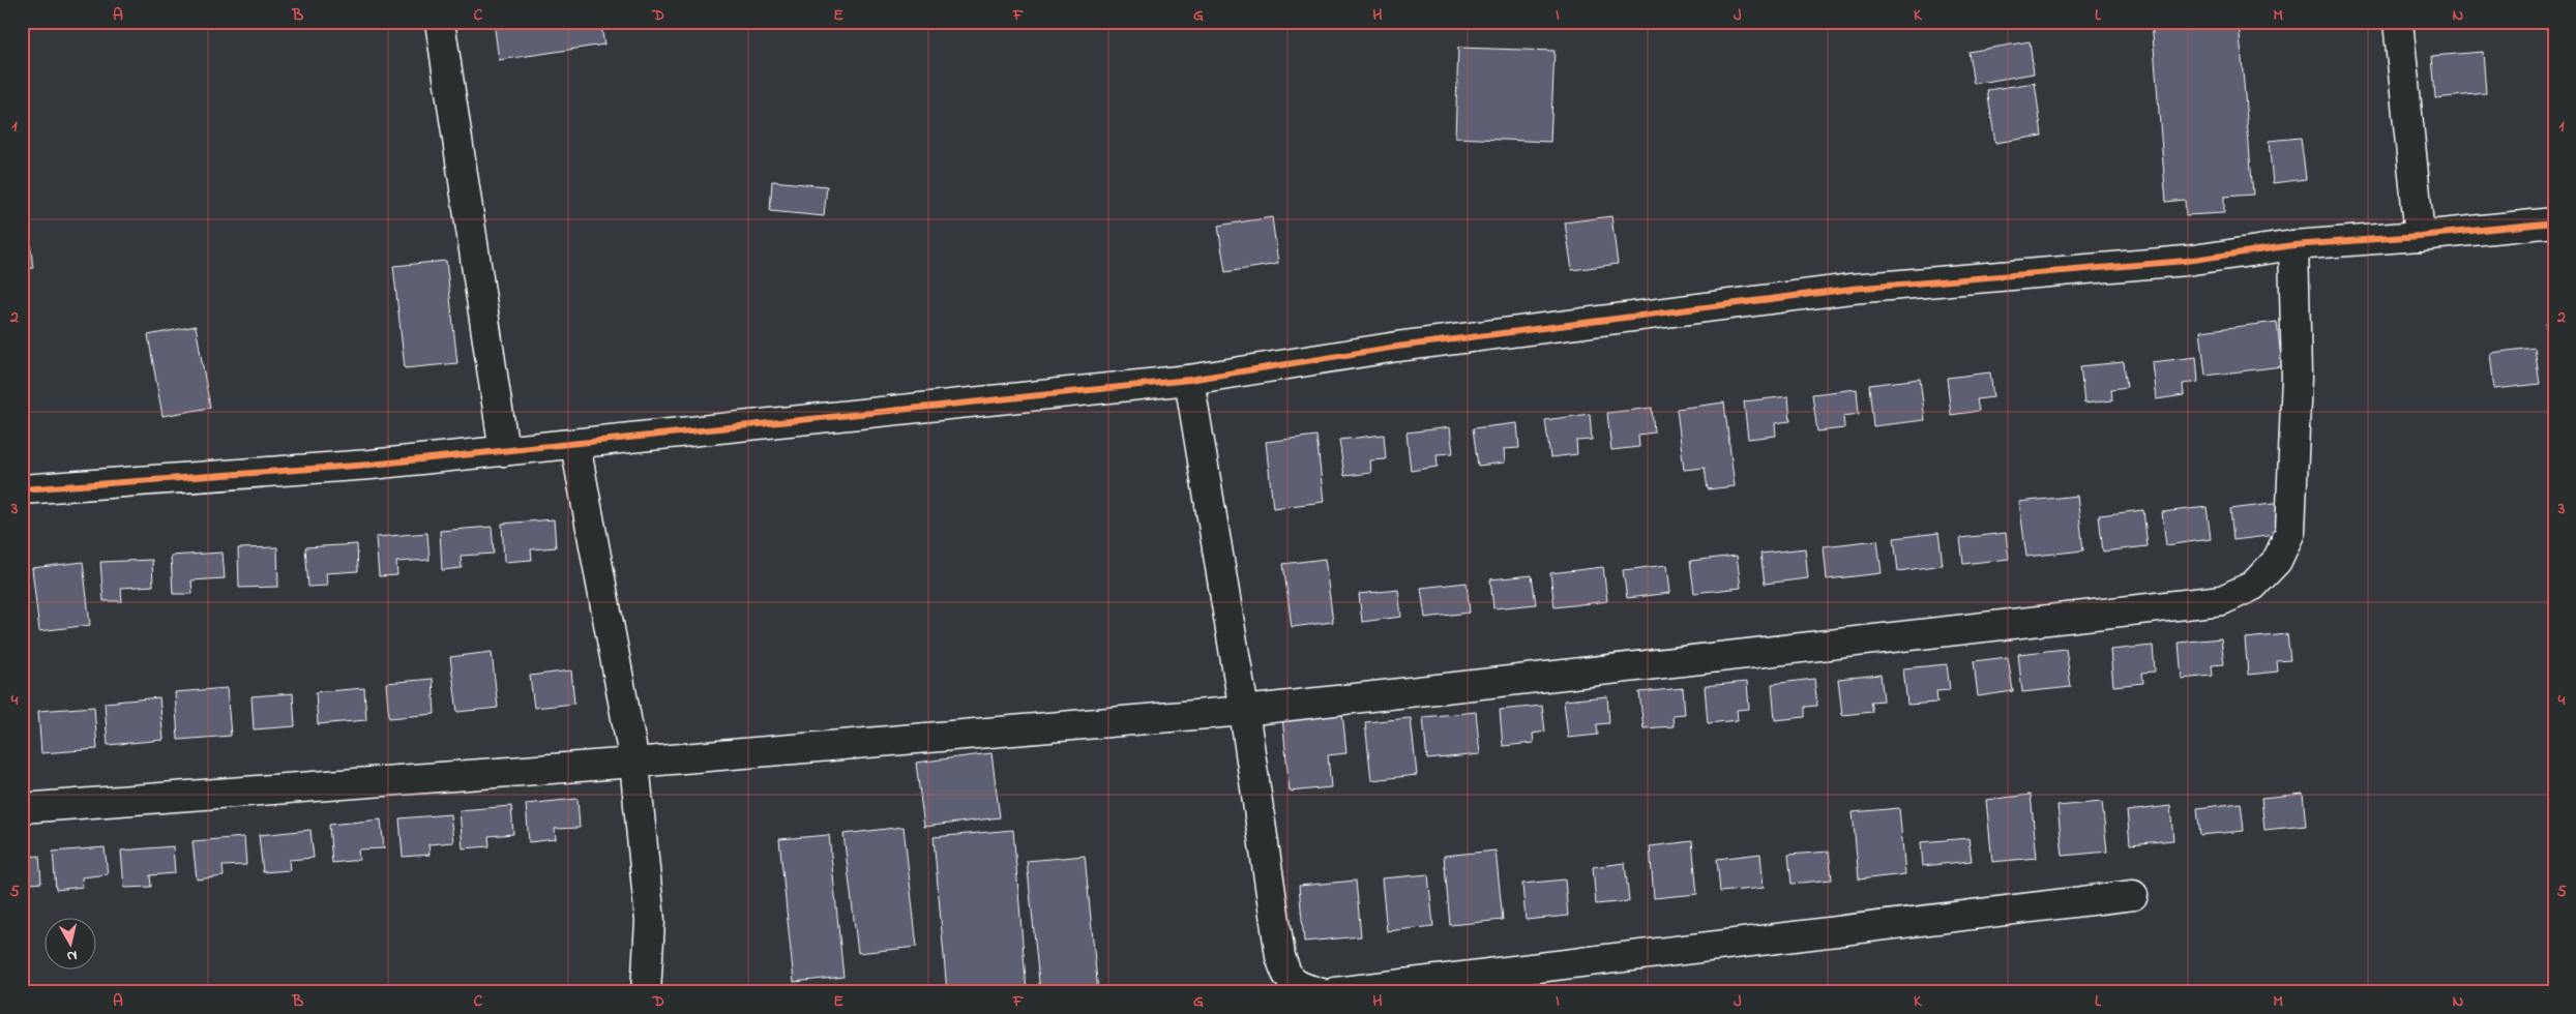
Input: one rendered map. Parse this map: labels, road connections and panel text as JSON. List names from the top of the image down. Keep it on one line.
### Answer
{"north":"bottom","grid":{"columns":["A","B","C","D","E","F","G","H","I","J","K","L","M","N"],"rows":["1","2","3","4","5"]}}
